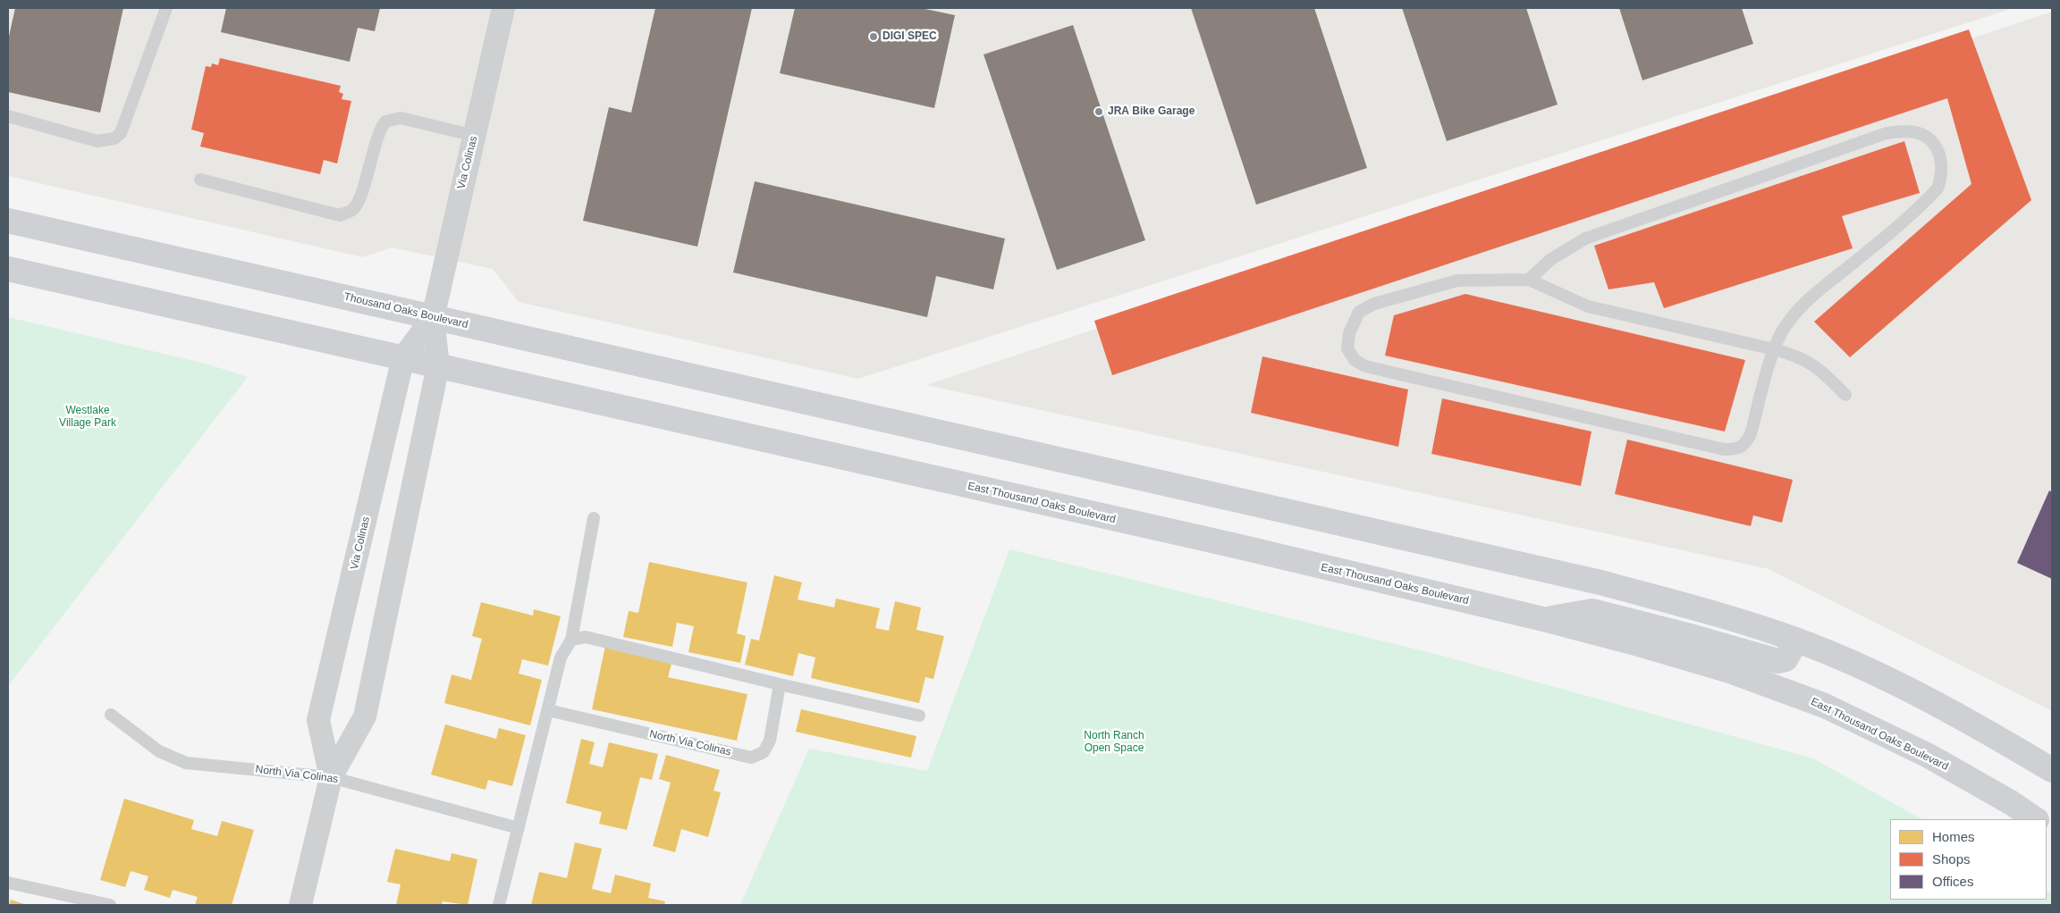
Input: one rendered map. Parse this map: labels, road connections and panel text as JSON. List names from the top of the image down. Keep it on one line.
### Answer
{"streets":{"main road":["Thousand Oaks Boulevard","East Thousand Oaks Boulevard"],"street":["Via Colinas"],"lane":["North Via Colinas"]},"crossings":[["Via Colinas","Thousand Oaks Boulevard"],["Via Colinas","East Thousand Oaks Boulevard"],["Via Colinas","North Via Colinas"]],"parks":["Westlake Village Park","North Ranch Open Space"],"places":["DIGI SPEC","JRA Bike Garage"],"legend":["Homes","Shops","Offices"]}
